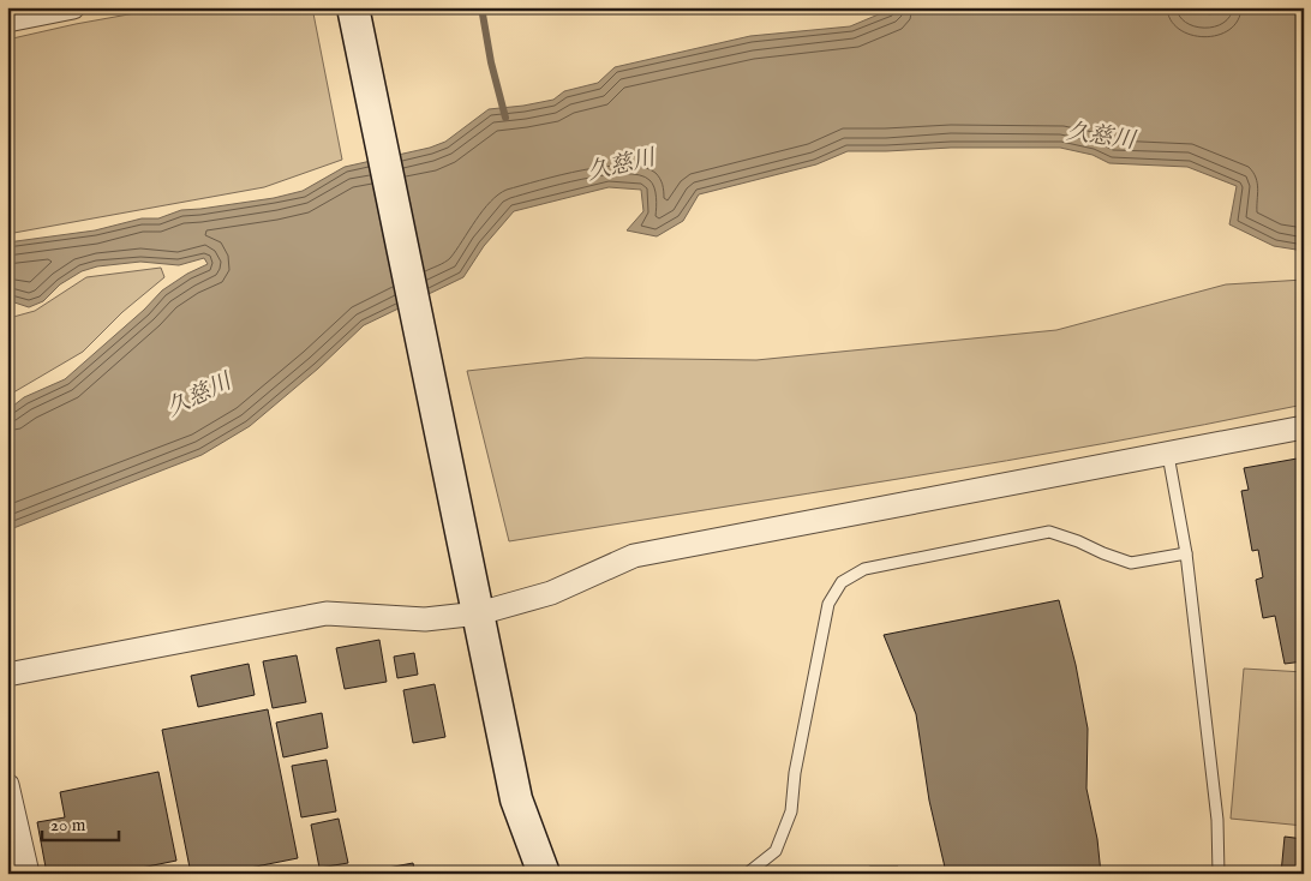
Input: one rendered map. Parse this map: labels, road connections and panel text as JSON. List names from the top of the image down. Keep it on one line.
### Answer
{"water":["久慈川"],"scale_bar":"20 m"}
